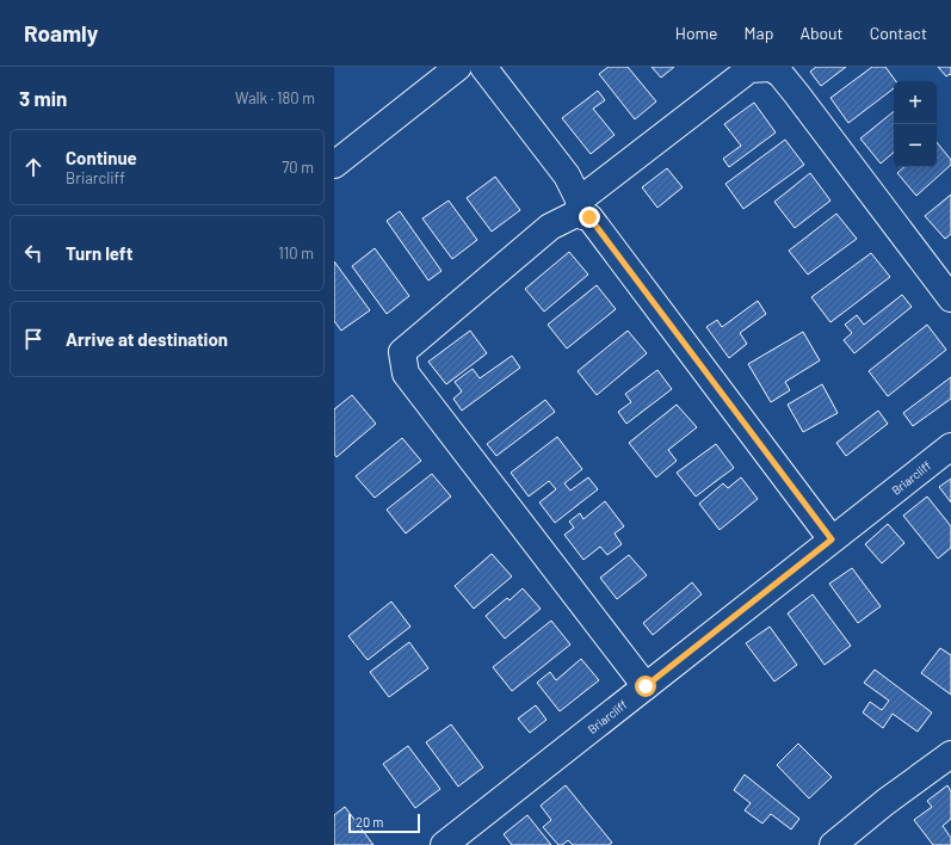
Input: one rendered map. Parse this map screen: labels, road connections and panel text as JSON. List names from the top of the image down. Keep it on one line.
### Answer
{"streets":{"street":["Briarcliff"]},"scale_bar":"20 m","page":{"header":"Roamly","nav":["Home","Map","About","Contact"],"heading":["3 min","Walk · 180 m"],"map_buttons":["+","−"],"list":[["Continue","Briarcliff","70 m"],["Turn left","110 m"],"Arrive at destination"],"scale":"20 m"}}
